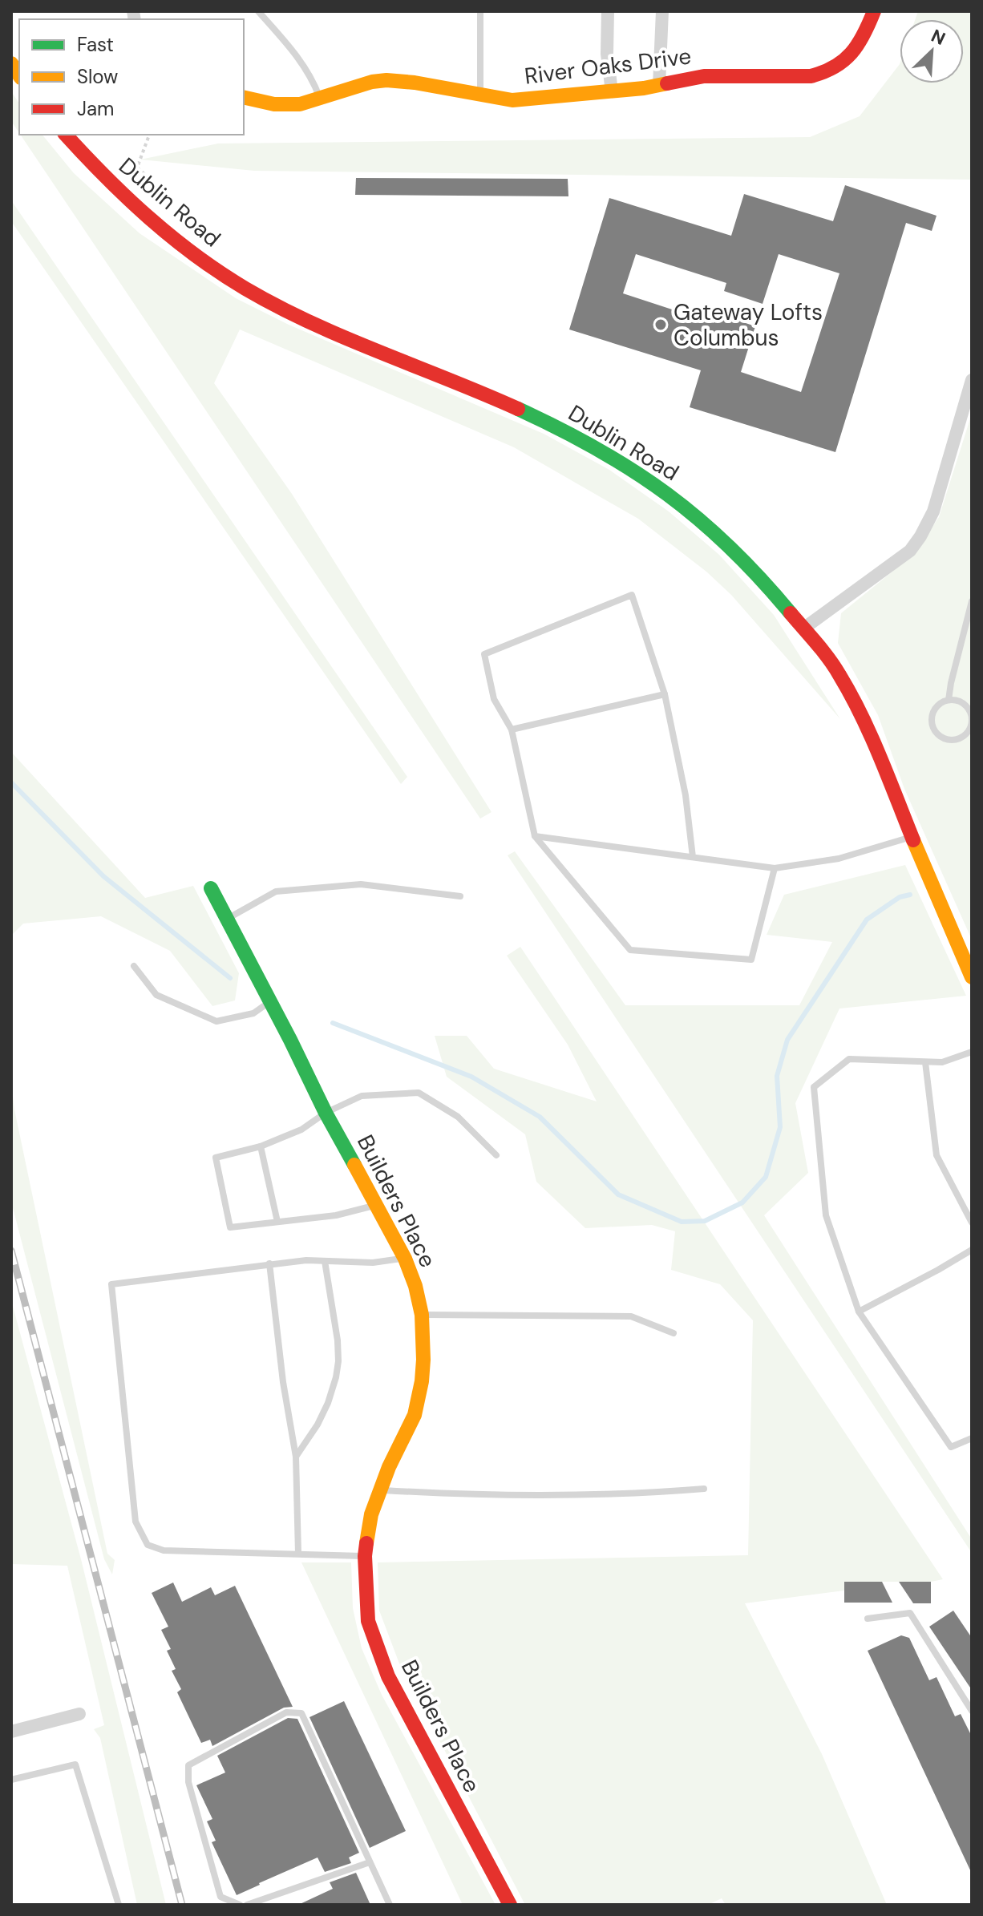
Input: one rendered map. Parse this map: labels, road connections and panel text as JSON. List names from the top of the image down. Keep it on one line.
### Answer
{"streets":{"street":["River Oaks Drive","Dublin Road","Builders Place"]},"places":["Gateway Lofts Columbus"],"legend":["Fast","Slow","Jam"],"north":"top right"}
